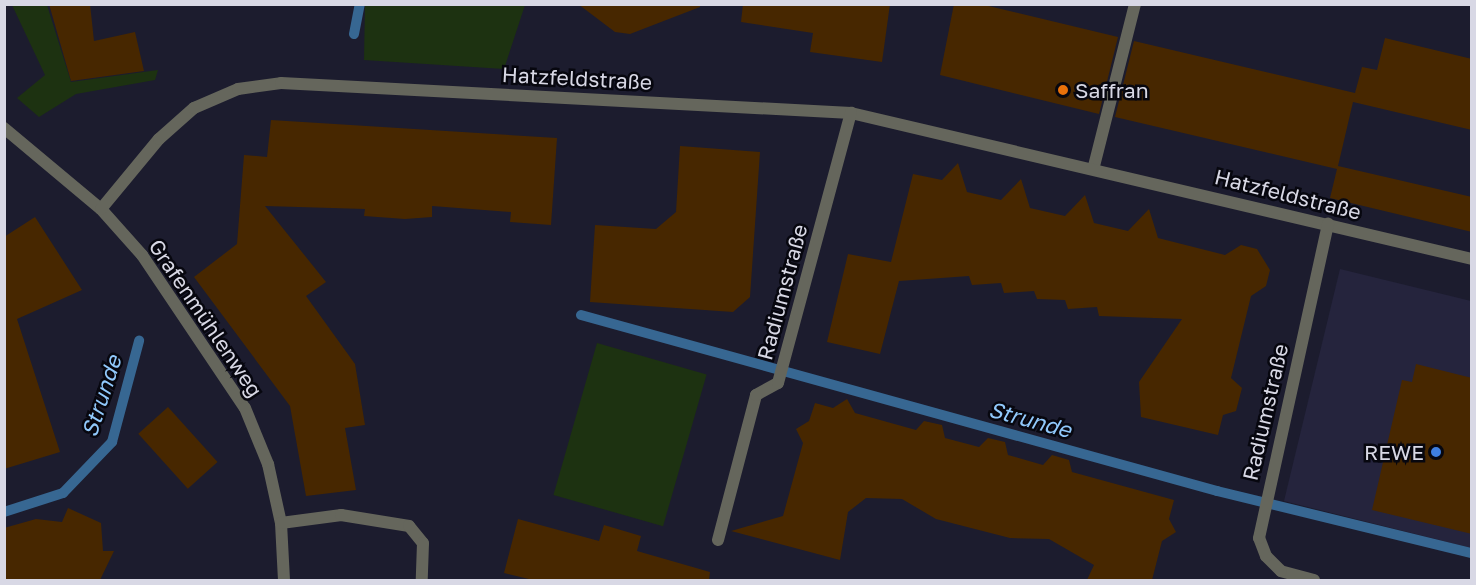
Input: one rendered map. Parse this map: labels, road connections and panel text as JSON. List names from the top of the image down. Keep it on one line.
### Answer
{"streets":{"street":["Hatzfeldstraße","Radiumstraße","Grafenmühlenweg"]},"crossings":[["Hatzfeldstraße","Radiumstraße"],["Hatzfeldstraße","Grafenmühlenweg"]],"water":["Strunde"],"places":["Saffran","REWE"]}
